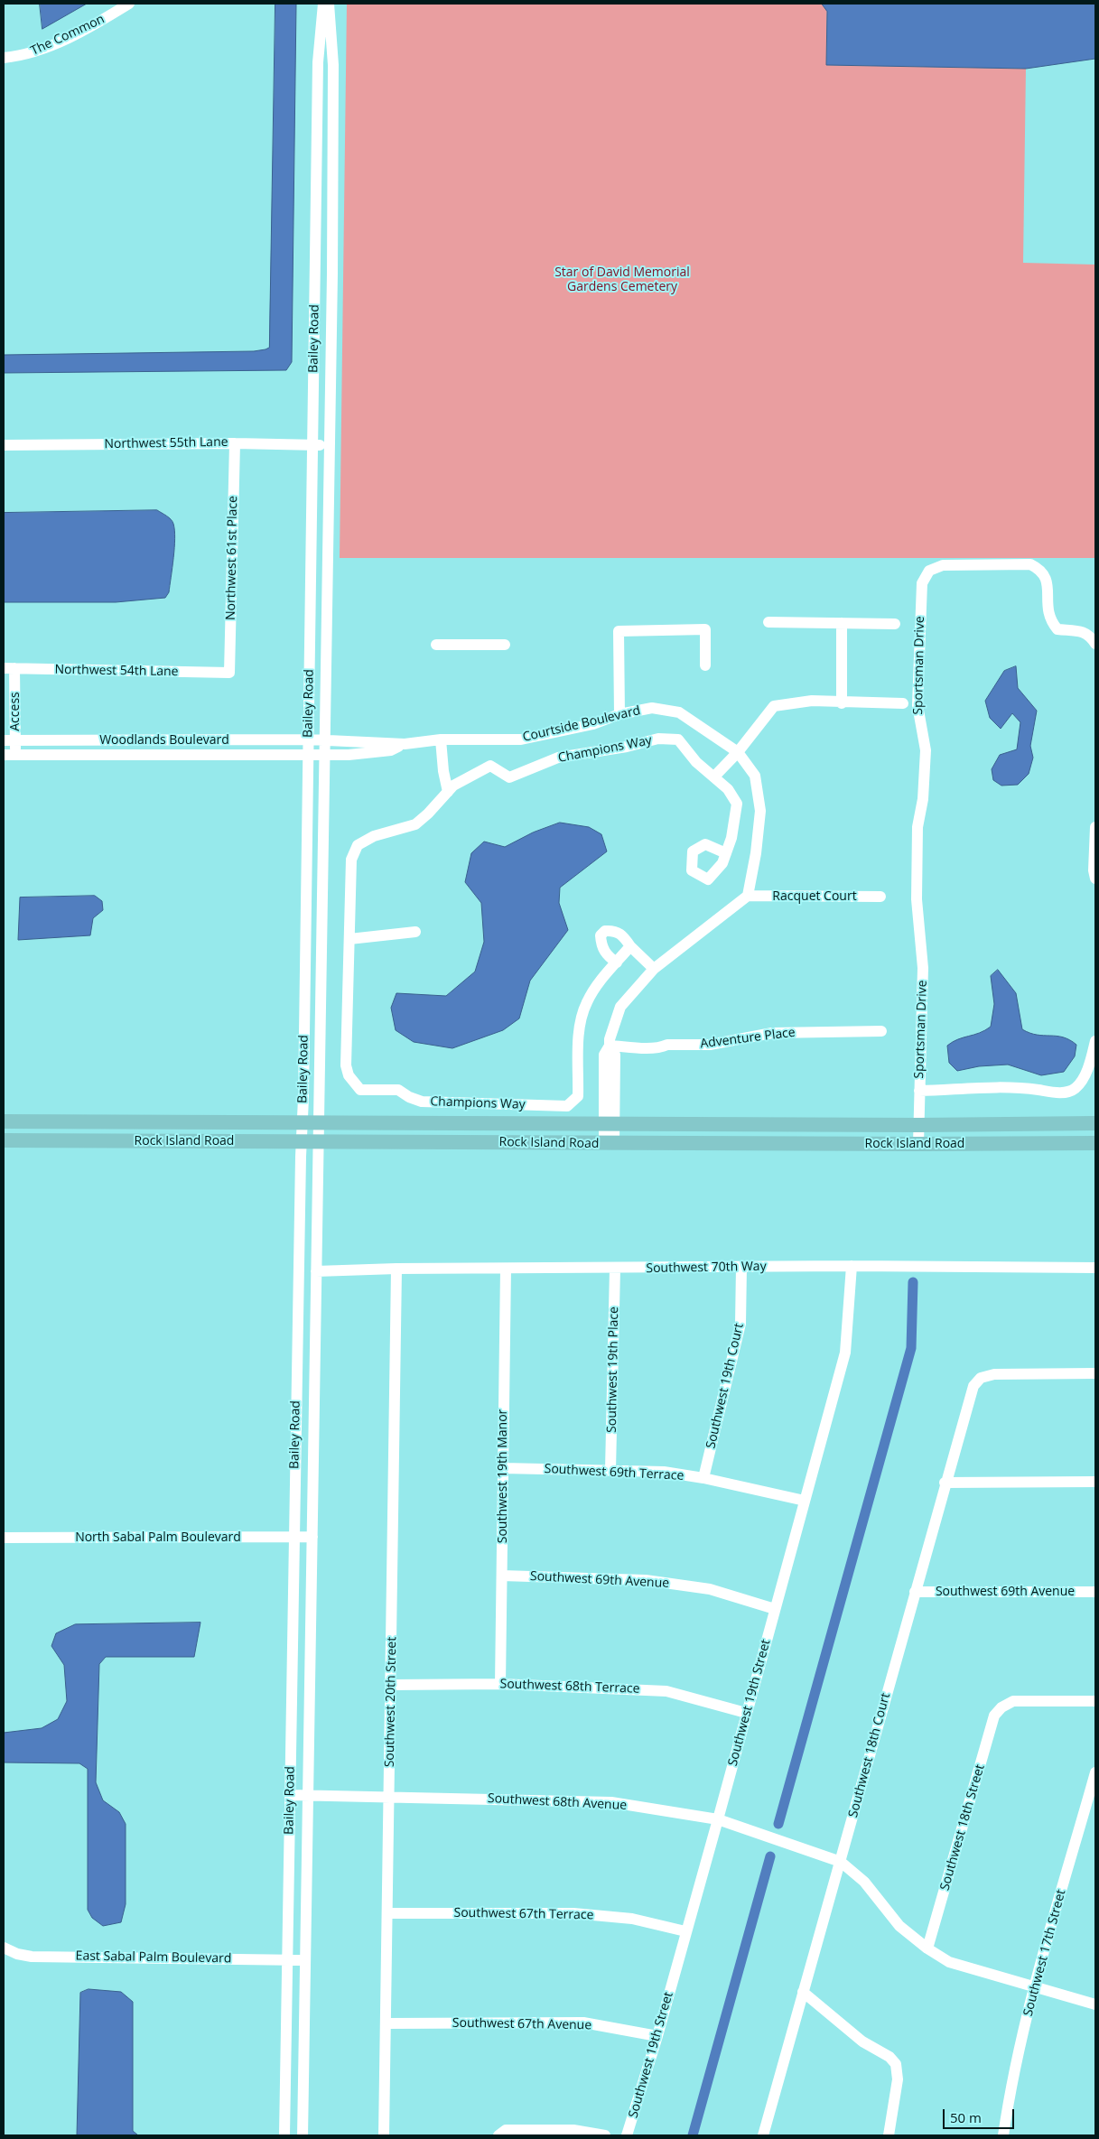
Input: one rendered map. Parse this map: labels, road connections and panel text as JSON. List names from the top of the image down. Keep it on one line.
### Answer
{"streets":{"main road":["Rock Island Road"],"street":["The Common","Bailey Road","Northwest 55th Lane","Northwest 61st Place","Sportsman Drive","Northwest 54th Lane","Access","Courtside Boulevard","Woodlands Boulevard","Champions Way","Racquet Court","Adventure Place","Southwest 70th Way","Southwest 19th Place","Southwest 19th Court","Southwest 69th Terrace","Southwest 19th Manor","North Sabal Palm Boulevard","Southwest 69th Avenue","Southwest 68th Terrace","Southwest 20th Street","Southwest 19th Street","Southwest 18th Court","Southwest 68th Avenue","Southwest 18th Street","Southwest 67th Terrace","Southwest 17th Street","East Sabal Palm Boulevard","Southwest 67th Avenue"]},"crossings":[["Bailey Road","Northwest 55th Lane"],["Bailey Road","Courtside Boulevard"],["Bailey Road","Woodlands Boulevard"],["Bailey Road","Rock Island Road"],["Bailey Road","Southwest 70th Way"],["Bailey Road","North Sabal Palm Boulevard"],["Bailey Road","Southwest 68th Avenue"],["Bailey Road","East Sabal Palm Boulevard"],["Northwest 55th Lane","Northwest 61st Place"],["Northwest 61st Place","Northwest 54th Lane"],["Sportsman Drive","Rock Island Road"],["Northwest 54th Lane","Access"],["Access","Woodlands Boulevard"],["Courtside Boulevard","Woodlands Boulevard"],["Courtside Boulevard","Racquet Court"],["Southwest 70th Way","Southwest 19th Place"],["Southwest 70th Way","Southwest 19th Court"],["Southwest 70th Way","Southwest 19th Manor"],["Southwest 70th Way","Southwest 20th Street"],["Southwest 70th Way","Southwest 19th Street"],["Southwest 19th Place","Southwest 69th Terrace"],["Southwest 19th Court","Southwest 69th Terrace"],["Southwest 69th Terrace","Southwest 19th Manor"],["Southwest 69th Terrace","Southwest 19th Street"],["Southwest 19th Manor","Southwest 69th Avenue"],["Southwest 19th Manor","Southwest 68th Terrace"],["Southwest 69th Avenue","Southwest 19th Street"],["Southwest 69th Avenue","Southwest 18th Court"],["Southwest 68th Terrace","Southwest 20th Street"],["Southwest 68th Terrace","Southwest 19th Street"],["Southwest 20th Street","Southwest 68th Avenue"],["Southwest 20th Street","Southwest 67th Terrace"],["Southwest 20th Street","Southwest 67th Avenue"],["Southwest 19th Street","Southwest 68th Avenue"],["Southwest 19th Street","Southwest 67th Terrace"],["Southwest 19th Street","Southwest 67th Avenue"],["Southwest 18th Court","Southwest 68th Avenue"],["Southwest 68th Avenue","Southwest 18th Street"],["Southwest 68th Avenue","Southwest 17th Street"]],"parks":["Star of David Memorial Gardens Cemetery"],"scale_bar":"50 m"}
